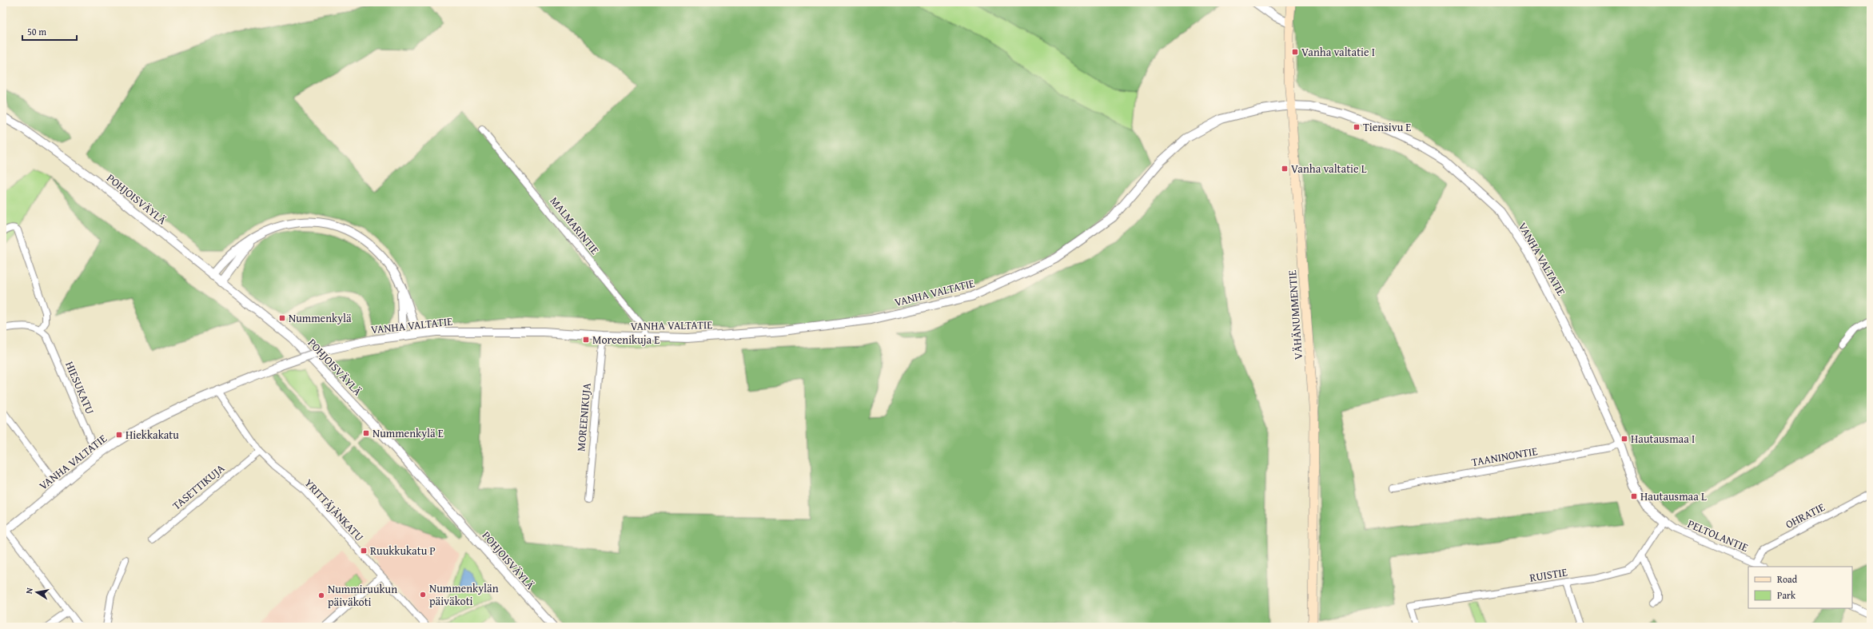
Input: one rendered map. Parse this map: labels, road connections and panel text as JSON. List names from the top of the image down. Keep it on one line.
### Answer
{"streets":{"main road":["VÄHÄNUMMENTIE"],"street":["POHJOISVÄYLÄ","MALMARINTIE","VANHA VALTATIE","HIESUKATU","MOREENIKUJA","TAANINONTIE","TASETTIKUJA","YRITTÄJÄNKATU","OHRATIE","PELTOLANTIE","RUISTIE"]},"crossings":[["MALMARINTIE","VANHA VALTATIE"],["VANHA VALTATIE","VÄHÄNUMMENTIE"],["VANHA VALTATIE","HIESUKATU"],["VANHA VALTATIE","MOREENIKUJA"],["VANHA VALTATIE","TAANINONTIE"],["VANHA VALTATIE","YRITTÄJÄNKATU"],["VANHA VALTATIE","PELTOLANTIE"],["VANHA VALTATIE","RUISTIE"],["TASETTIKUJA","YRITTÄJÄNKATU"],["OHRATIE","PELTOLANTIE"],["PELTOLANTIE","RUISTIE"]],"places":{"transit":["Vanha valtatie I","Tiensivu E","Vanha valtatie L","Nummenkylä","Moreenikuja E","Nummenkylä E","Hiekkakatu","Hautausmaa I","Hautausmaa L","Ruukkukatu P"],"other":["Nummenkylän päiväkoti","Nummiruukun päiväkoti"]},"legend":["Road","Park"],"scale_bar":"50 m","north":"left"}
